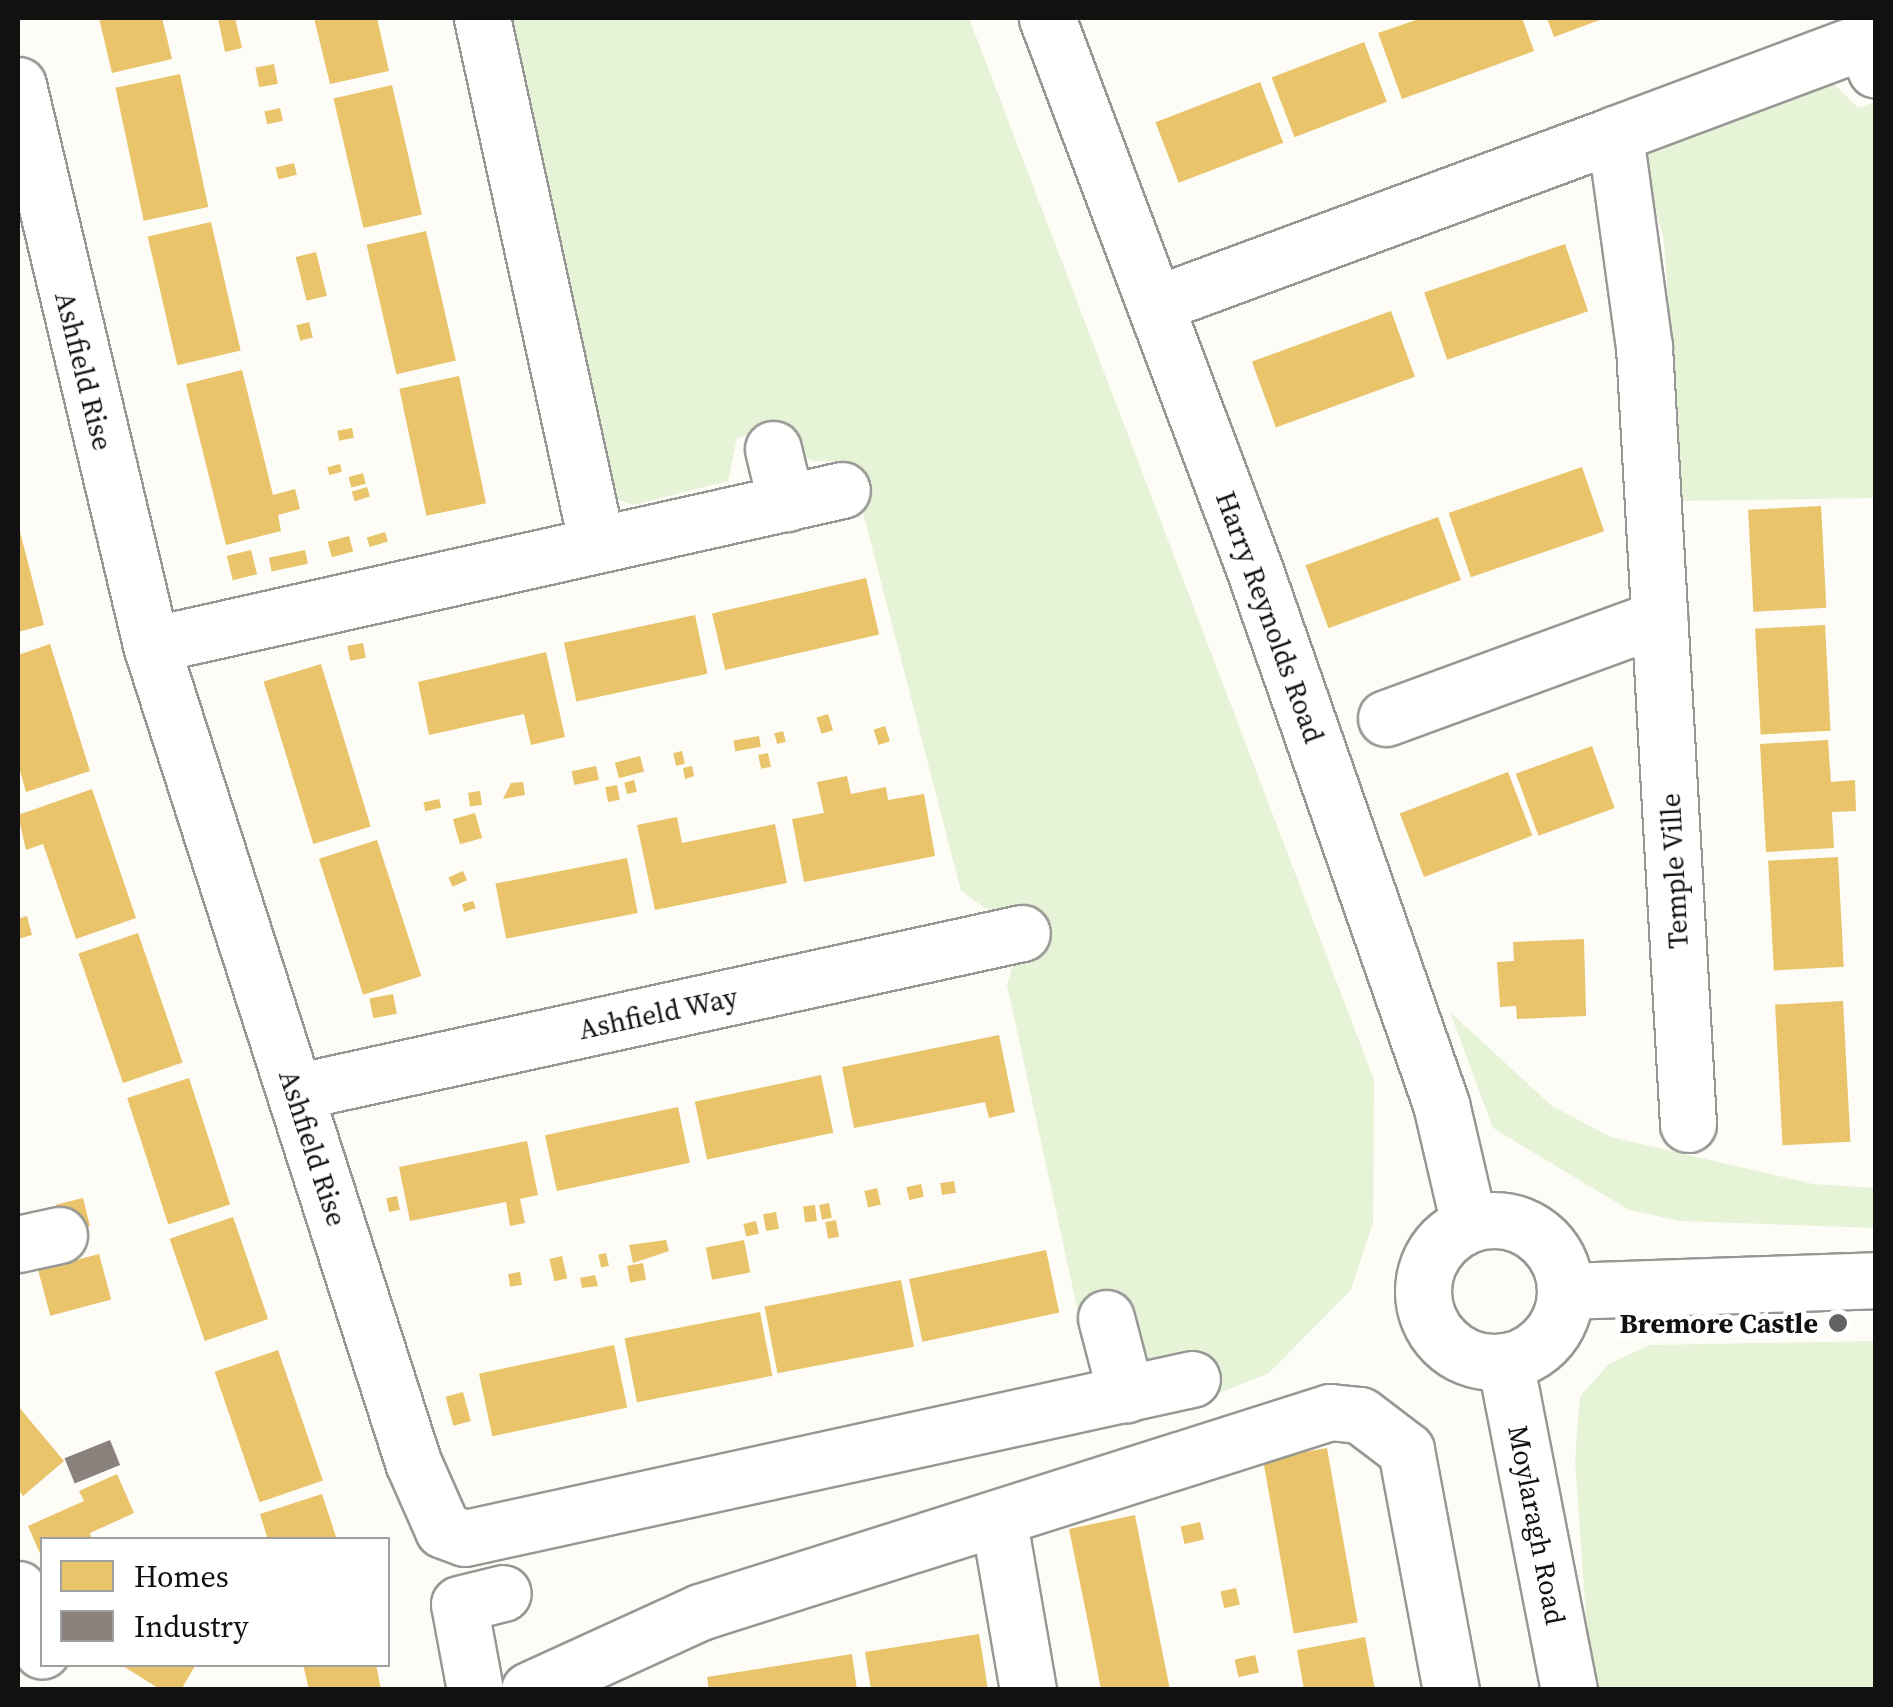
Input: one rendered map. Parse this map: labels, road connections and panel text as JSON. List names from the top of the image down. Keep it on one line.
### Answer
{"streets":{"street":["Ashfield Rise","Harry Reynolds Road","Temple Ville","Ashfield Way","Moylaragh Road"]},"crossings":[["Ashfield Rise","Ashfield Way"],["Harry Reynolds Road","Moylaragh Road"]],"places":["Bremore Castle"],"legend":["Homes","Industry"]}
